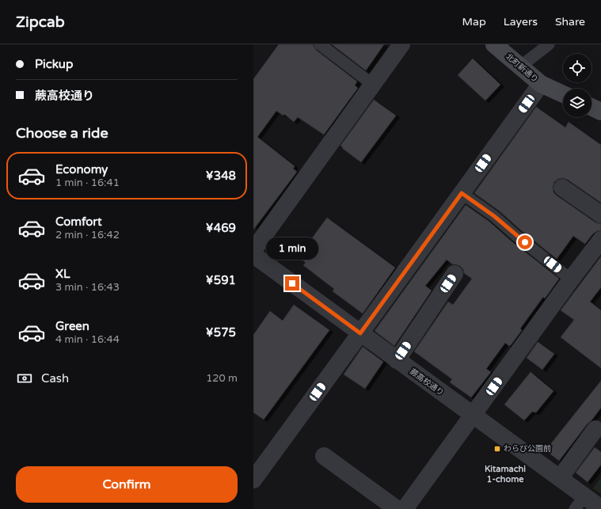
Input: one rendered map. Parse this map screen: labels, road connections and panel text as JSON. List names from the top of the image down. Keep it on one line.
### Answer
{"streets":{"street":["北町新通り","蕨高校通り"]},"districts":["Kitamachi 1-chome"],"places":{"transit":["わらび公園前"]},"page":{"header":"Zipcab","nav":["Map","Layers","Share"],"banner":["Pickup","蕨高校通り"],"heading":"Choose a ride","list":[{"name":"Economy","note":"1 min · 16:41","value":"¥348"},{"name":"Comfort","note":"2 min · 16:42","value":"¥469"},{"name":"XL","note":"3 min · 16:43","value":"¥591"},{"name":"Green","note":"4 min · 16:44","value":"¥575"}],"bubble":"1 min","pay":["Cash","120 m"],"buttons":"Confirm"}}
